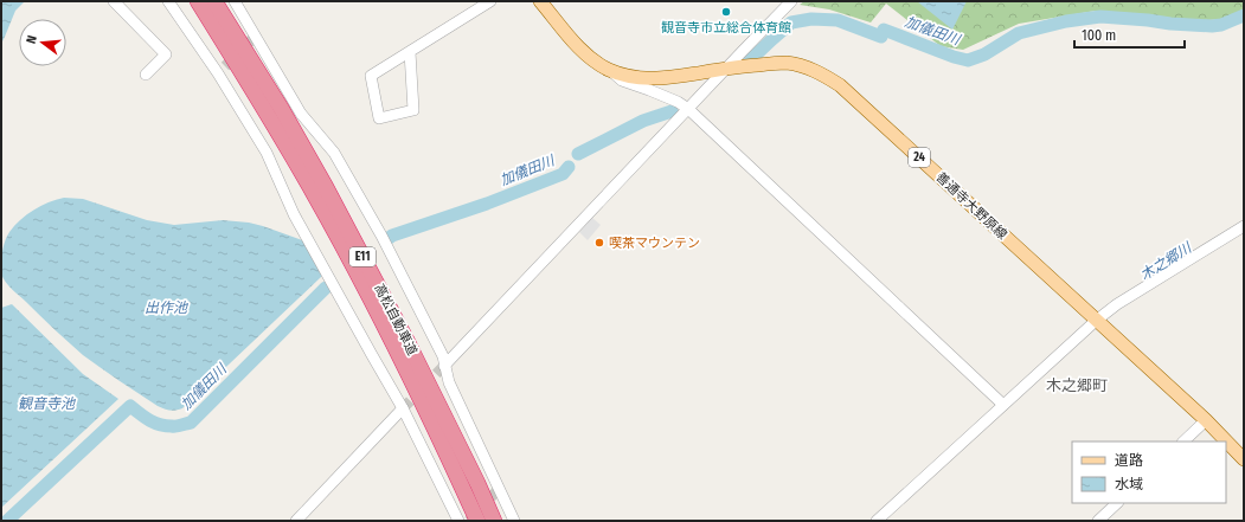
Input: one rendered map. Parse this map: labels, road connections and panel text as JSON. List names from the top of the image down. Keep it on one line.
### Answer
{"streets":{"highway":["E11","高松自動車道"],"main road":["24","善通寺大野原線"]},"districts":["木之郷町"],"water":["加儀田川","木之郷川","出作池","観音寺池"],"places":["観音寺市立総合体育館","喫茶マウンテン"],"legend":["道路","水域"],"scale_bar":"100 m","north":"left"}
